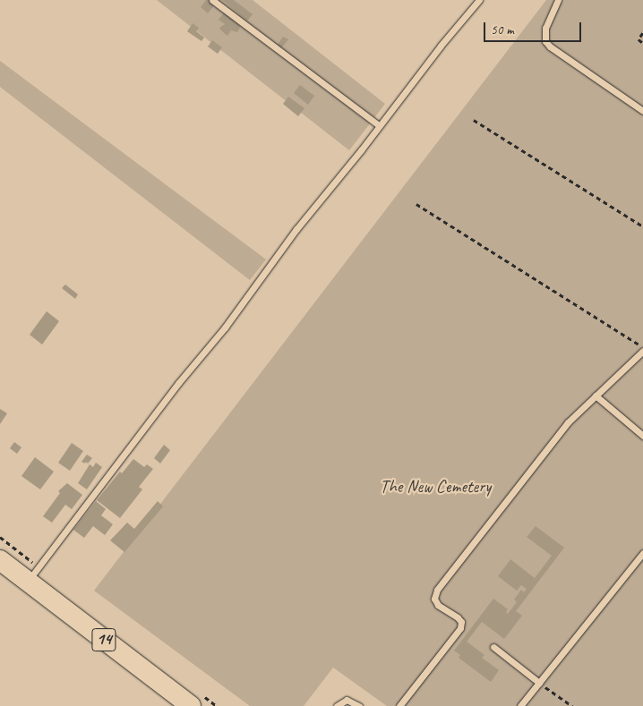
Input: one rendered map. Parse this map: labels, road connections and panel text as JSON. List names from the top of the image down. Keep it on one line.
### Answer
{"streets":{"main road":["14"]},"parks":["The New Cemetery"],"scale_bar":"50 m"}
